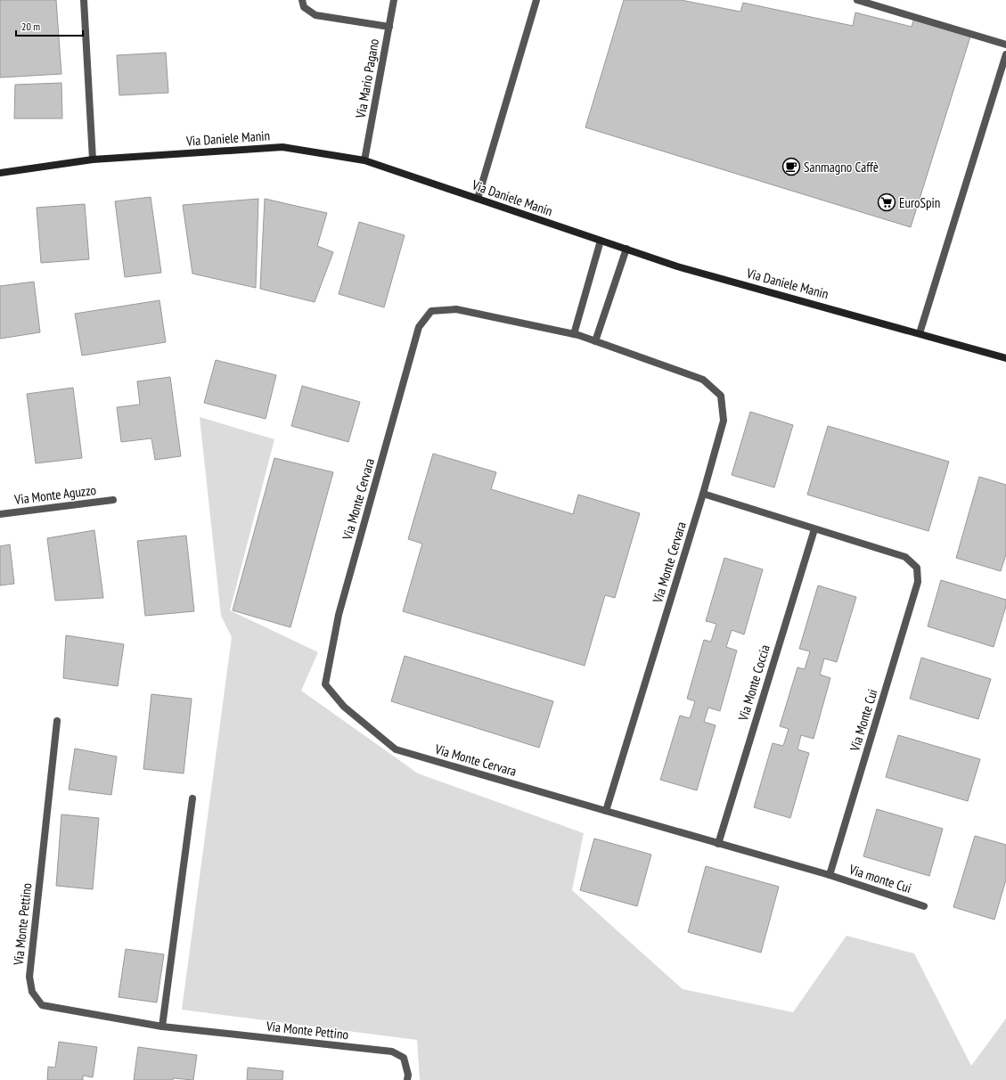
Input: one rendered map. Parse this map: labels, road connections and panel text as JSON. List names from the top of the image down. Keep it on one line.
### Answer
{"streets":{"main road":["Via Daniele Manin"],"street":["Via Mario Pagano","Via Monte Aguzzo","Via Monte Cervara","Via Monte Coccia","Via Monte Cui","Via monte Cui","Via Monte Pettino"]},"crossings":[["Via Mario Pagano","Via Daniele Manin"],["Via Monte Cervara","Via Monte Cui"],["Via Monte Coccia","Via Monte Cui"],["Via Monte Cui","Via monte Cui"]],"places":{"cafe":["Sanmagno Caffè"],"supermarket":["EuroSpin"]},"scale_bar":"20 m"}
